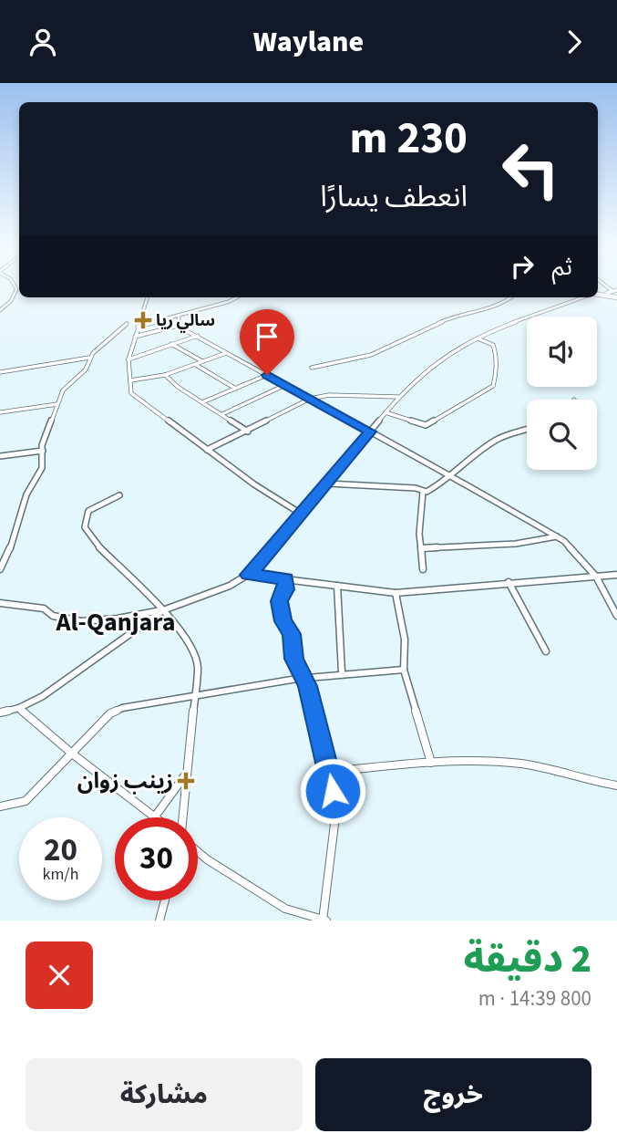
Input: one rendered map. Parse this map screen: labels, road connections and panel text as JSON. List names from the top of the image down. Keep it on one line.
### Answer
{"districts":["Al-Qanjara"],"places":{"health":["سالي ريا","زينب زوان"]},"page":{"header":"Waylane","turn":["230 m","انعطف يسارًا"],"then":"ثم","speed":"20 km/h","limit":"30","heading":["2 دقيقة","800 m · 14:39"],"buttons":["خروج","مشاركة"]}}
